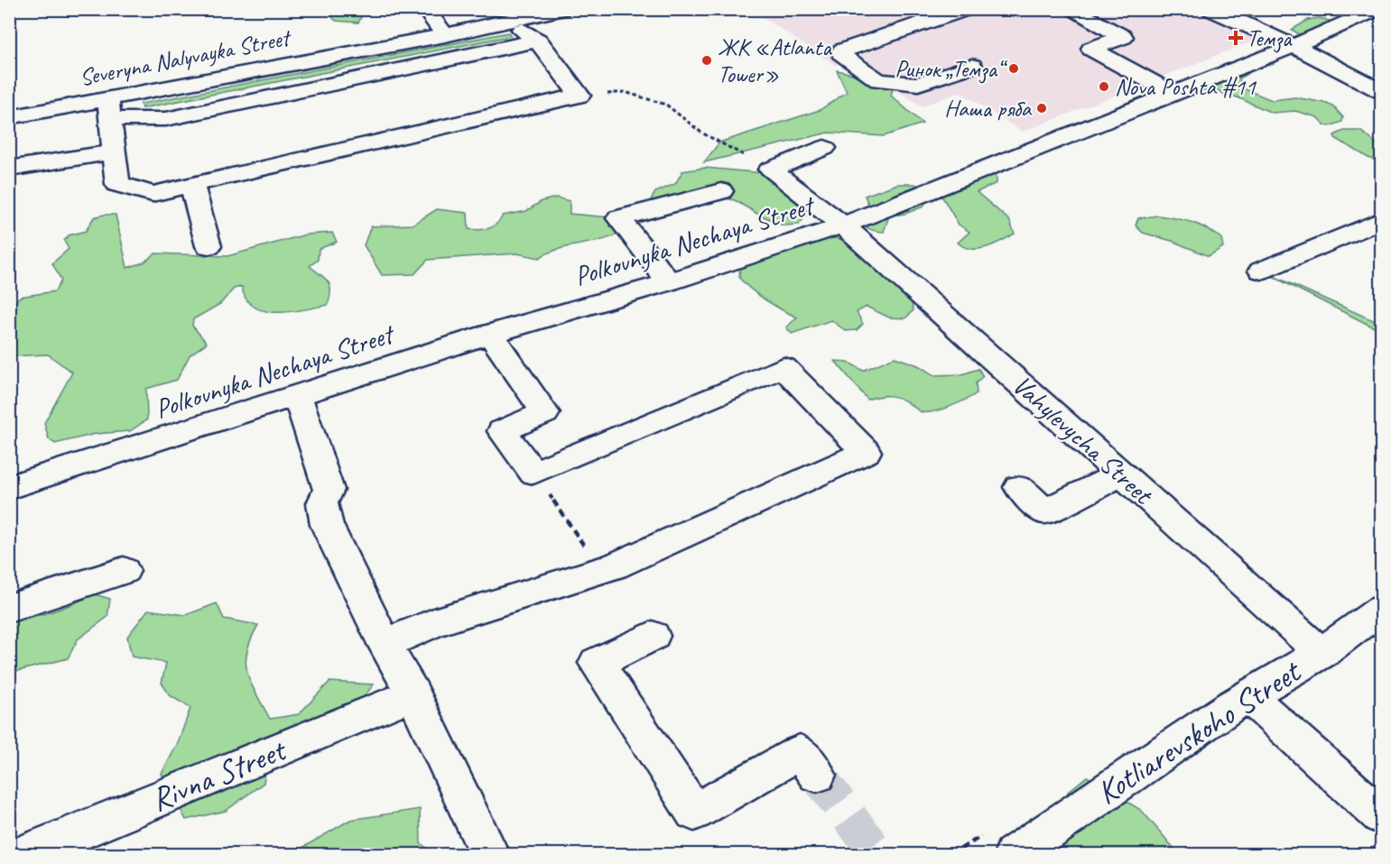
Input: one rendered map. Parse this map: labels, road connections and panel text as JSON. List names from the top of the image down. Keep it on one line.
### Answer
{"streets":{"street":["Severyna Nalyvayka Street","Polkovnyka Nechaya Street","Vahylevycha Street","Kotliarevskoho Street","Rivna Street"]},"crossings":[["Polkovnyka Nechaya Street","Vahylevycha Street"],["Vahylevycha Street","Kotliarevskoho Street"]],"places":{"health":["Темза"],"other":["ЖК «Atlanta Tower»","Ринок „Темза“","Nova Poshta #11","Наша ряба"]}}
